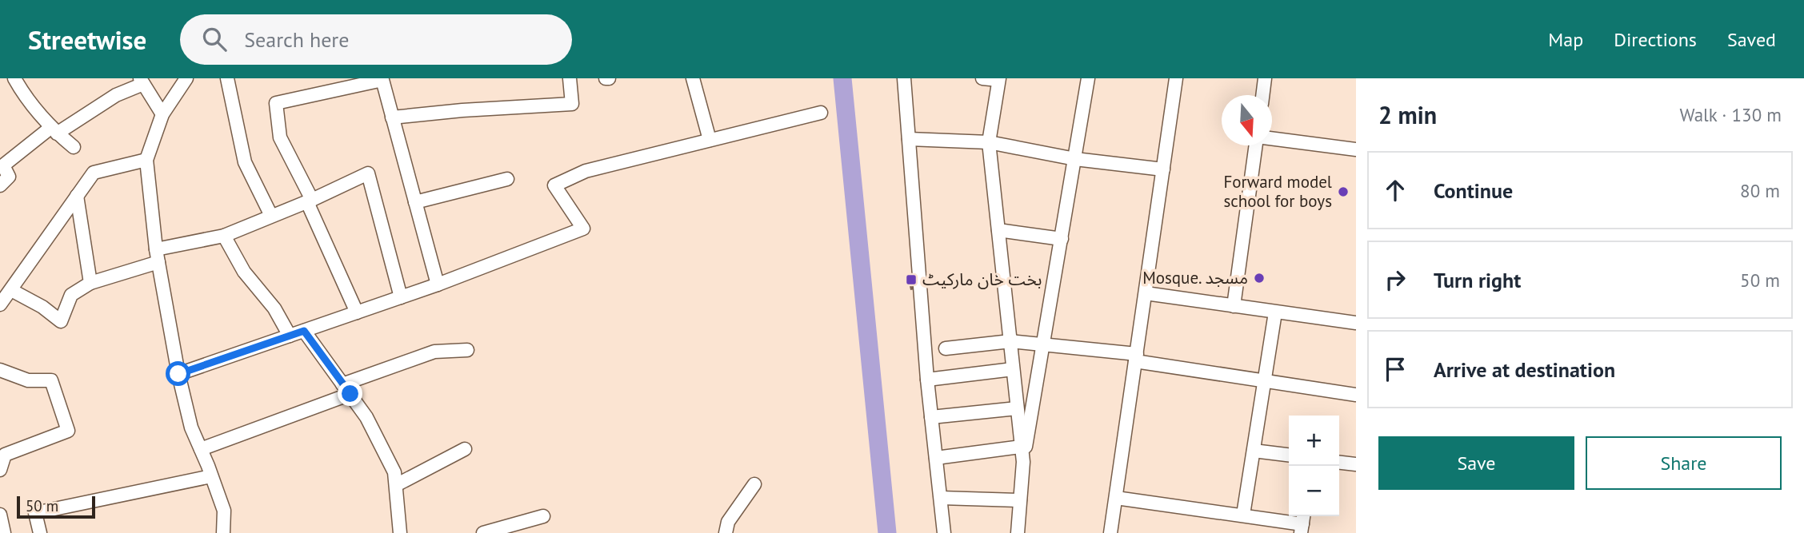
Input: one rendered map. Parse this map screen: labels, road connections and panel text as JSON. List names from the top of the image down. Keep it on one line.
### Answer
{"places":{"other":["Forward model school for boys","Mosque. مسجد"],"transit":["بخت خان مارکیٹ"]},"scale_bar":"50 m","north":"bottom","page":{"header":"Streetwise","search":"Search here","nav":["Map","Directions","Saved"],"heading":["2 min","Walk · 130 m"],"list":[["Continue","80 m"],["Turn right","50 m"],"Arrive at destination"],"map_buttons":["+","−"],"buttons":["Save","Share"],"scale":"50 m"}}
